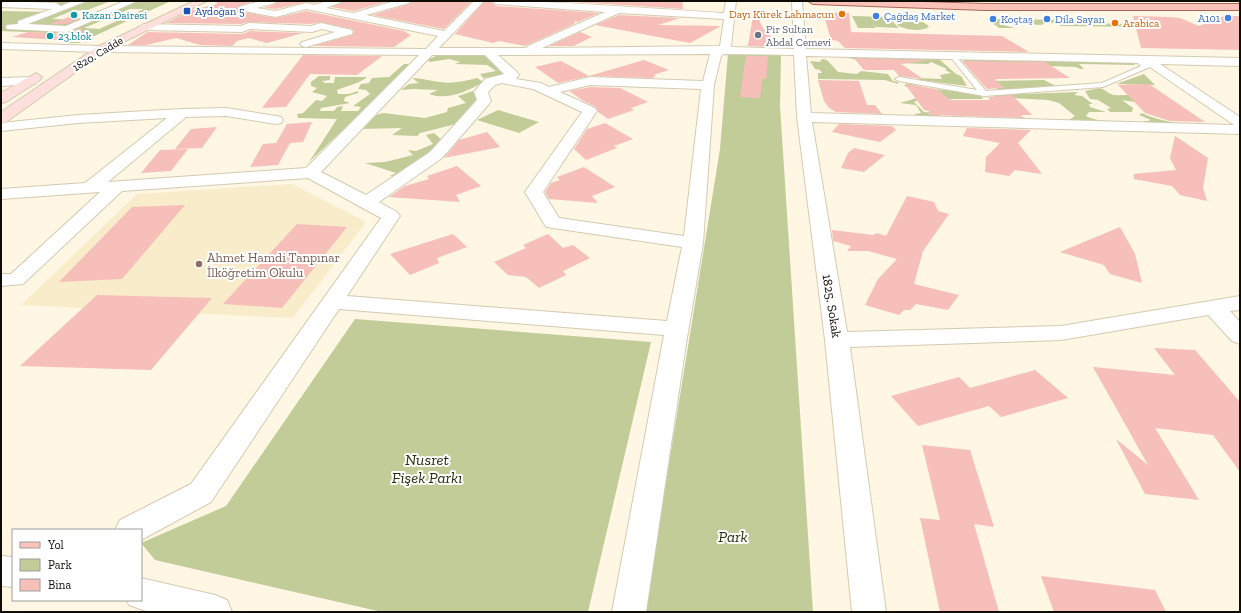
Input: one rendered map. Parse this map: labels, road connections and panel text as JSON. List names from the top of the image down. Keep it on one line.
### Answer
{"streets":{"main road":["1820. Cadde"],"street":["1825. Sokak"]},"parks":["Nusret Fişek Parkı","Park"],"places":{"transit":["Aydoğan 5"],"other":["Dayı Kürek Lahmacun","Kazan Dairesi","Çağdaş Market","A101","Koçtaş","Dila Sayan","Arabica","Pir Sultan Abdal Cemevi","23.blok","Ahmet Hamdi Tanpınar İlköğretim Okulu"]},"legend":["Yol","Park","Bina"]}
